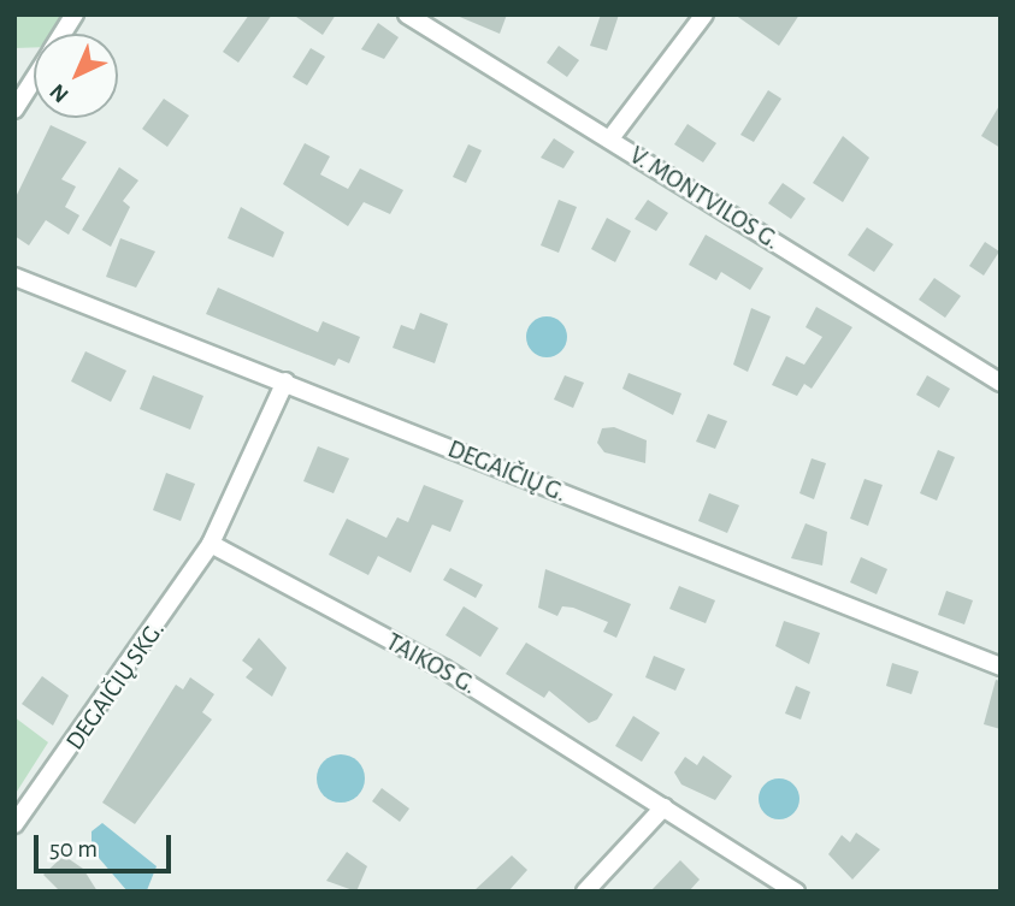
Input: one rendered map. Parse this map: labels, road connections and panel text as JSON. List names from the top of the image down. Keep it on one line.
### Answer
{"streets":{"street":["V. MONTVILOS G.","DEGAIČIŲ G.","TAIKOS G.","DEGAIČIŲ SKG."]},"crossings":[["TAIKOS G.","DEGAIČIŲ SKG."]],"scale_bar":"50 m","north":"bottom left"}
